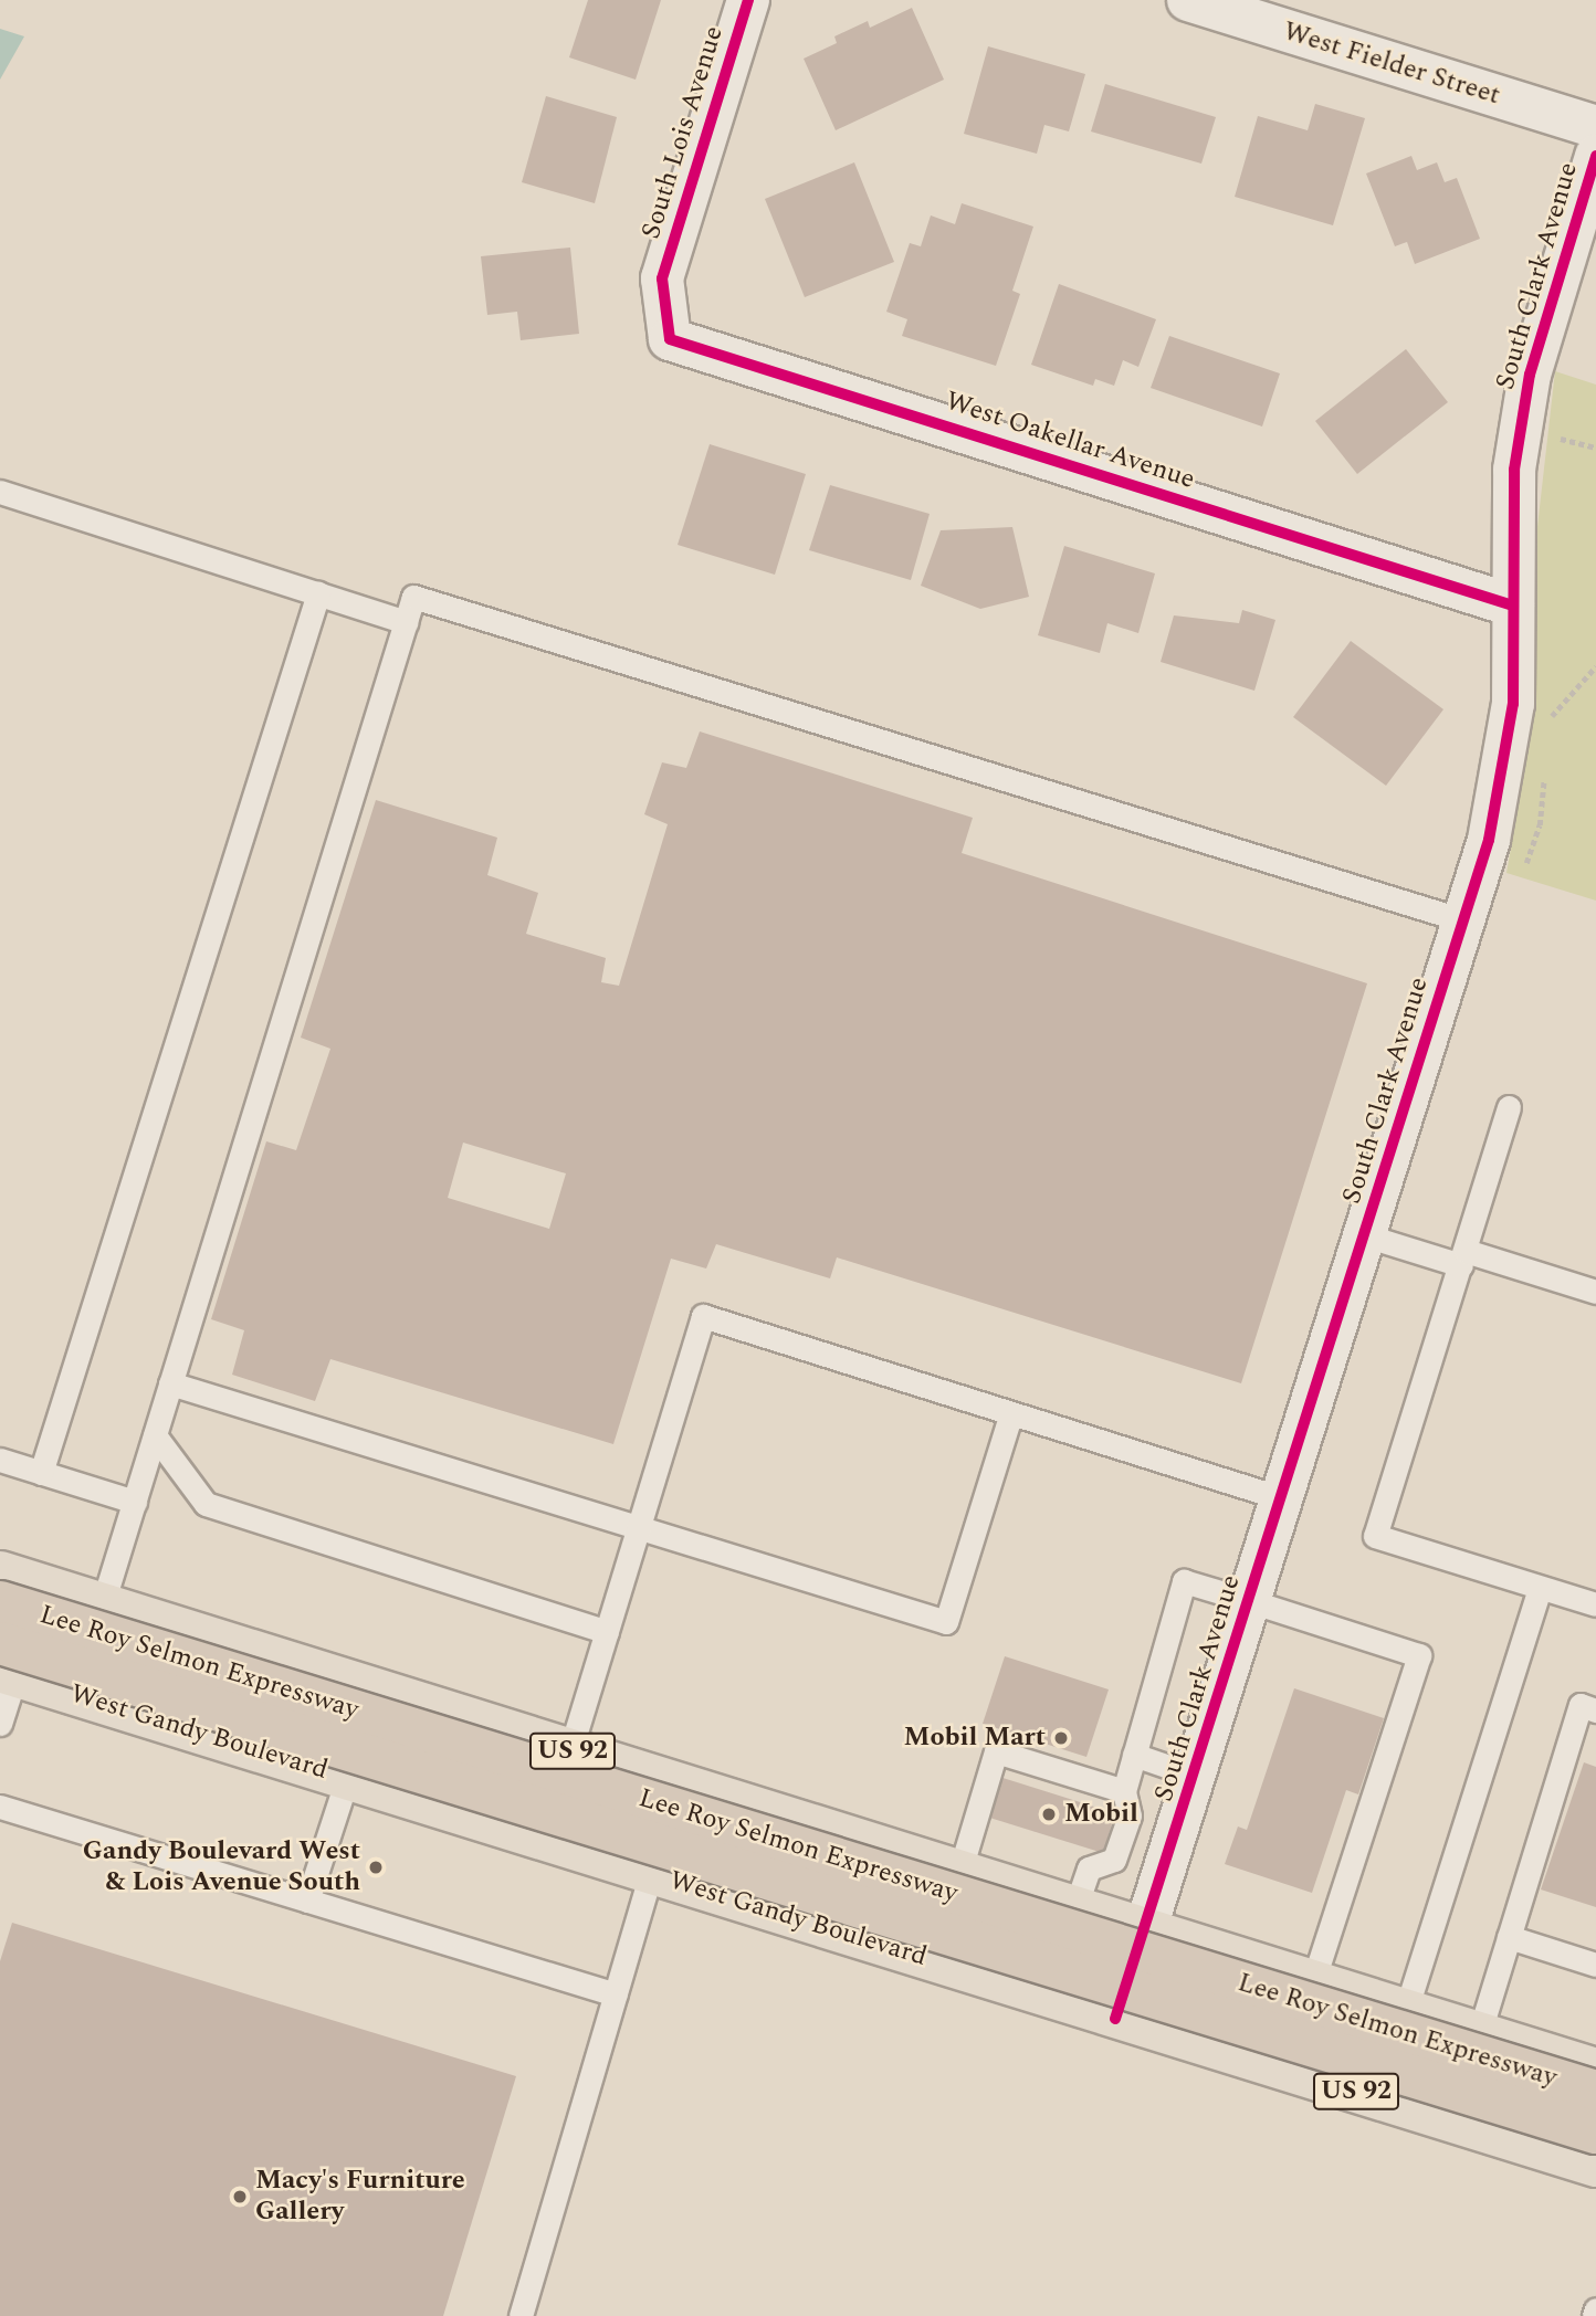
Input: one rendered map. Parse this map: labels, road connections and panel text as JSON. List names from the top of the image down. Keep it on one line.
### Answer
{"streets":{"highway":["Lee Roy Selmon Expressway"],"main road":["West Gandy Boulevard","US 92"],"street":["West Fielder Street","South Lois Avenue","South Clark Avenue","West Oakellar Avenue"]},"crossings":[["South Lois Avenue","West Oakellar Avenue"],["South Clark Avenue","West Oakellar Avenue"],["South Clark Avenue","West Gandy Boulevard"],["South Clark Avenue","US 92"],["Lee Roy Selmon Expressway","West Gandy Boulevard"]],"places":["Mobil Mart","Mobil","Gandy Boulevard West & Lois Avenue South","Macy's Furniture Gallery"]}
